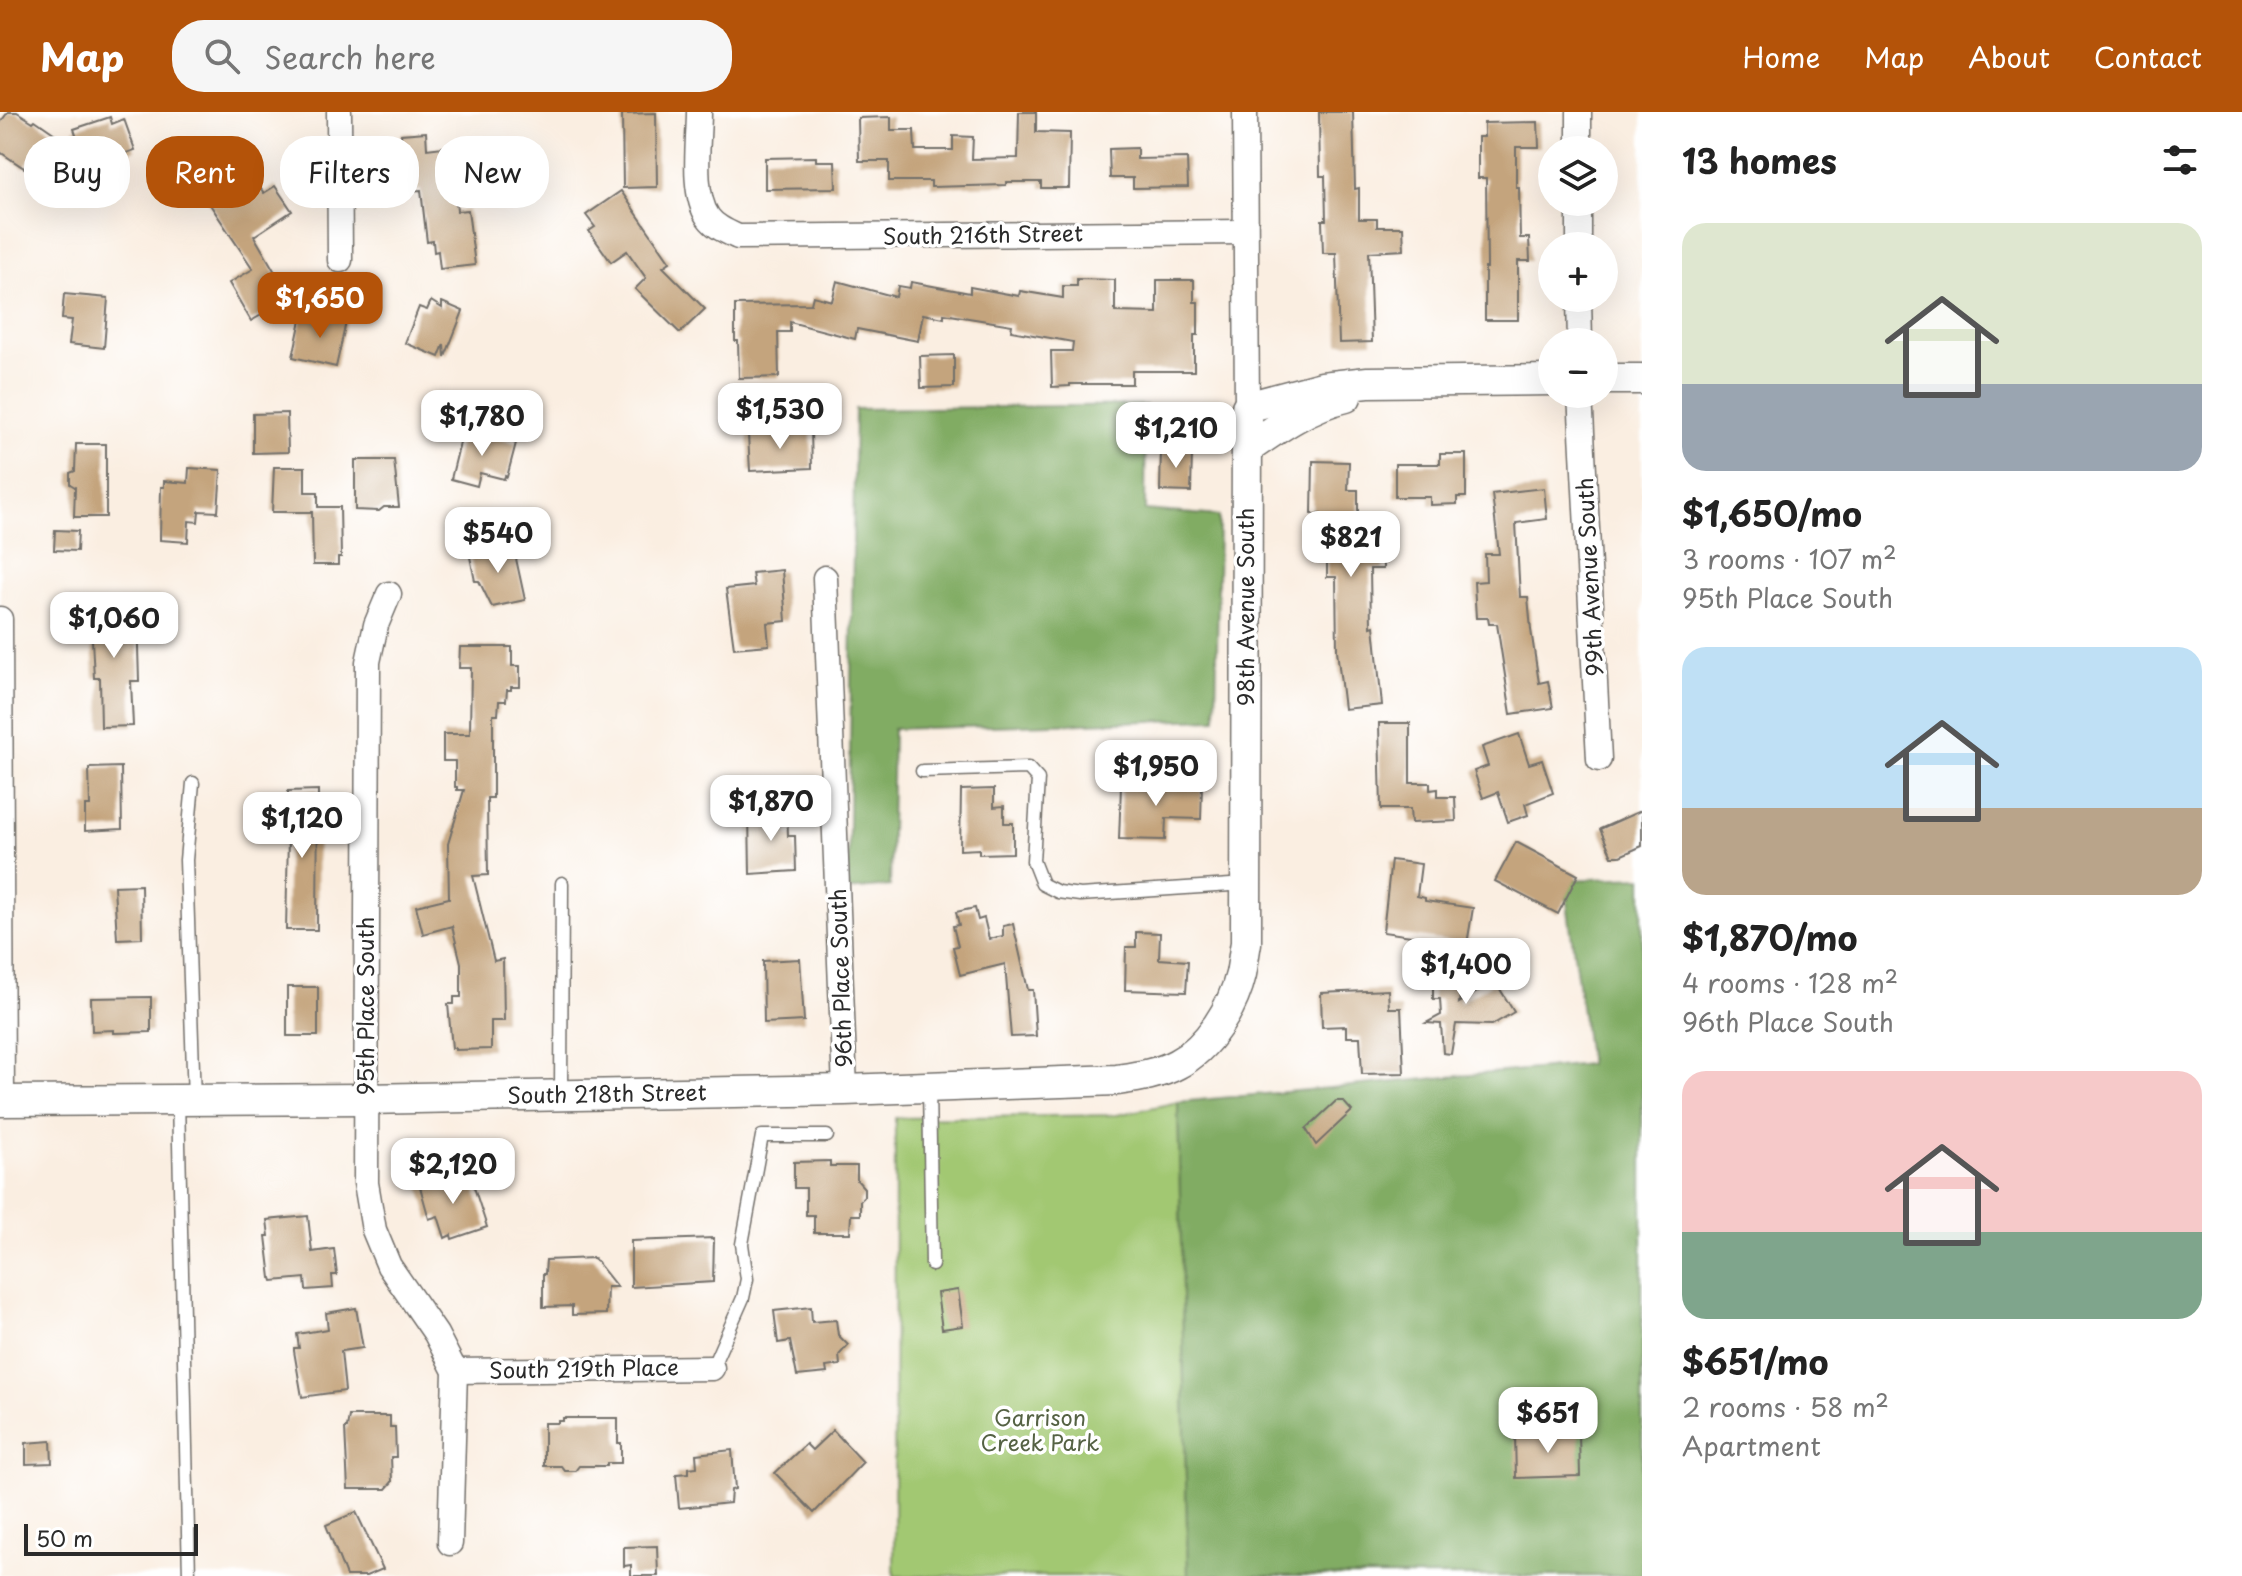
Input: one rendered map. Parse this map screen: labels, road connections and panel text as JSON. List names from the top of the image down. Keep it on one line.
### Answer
{"streets":{"street":["South 216th Street","99th Avenue South","98th Avenue South","96th Place South","95th Place South","South 218th Street","South 219th Place"]},"crossings":[["South 216th Street","98th Avenue South"],["98th Avenue South","South 218th Street"],["96th Place South","South 218th Street"],["95th Place South","South 218th Street"],["95th Place South","South 219th Place"]],"parks":["Garrison Creek Park"],"scale_bar":"50 m","page":{"header":"Map","search":"Search here","nav":["Home","Map","About","Contact"],"heading":"13 homes","map_buttons":["+","−"],"chip":["Buy","Rent","Filters","New"],"list":[{"name":"$1,650/mo","note":"3 rooms · 107 m² · 95th Place South"},{"name":"$1,870/mo","note":"4 rooms · 128 m² · 96th Place South"},{"name":"$651/mo","note":"2 rooms · 58 m² · Apartment"}],"price":["$1,650","$1,530","$1,780","$1,210","$540","$821","$1,060","$1,950","$1,870","$1,120","$1,400","$2,120","$651"],"scale":"50 m"}}
